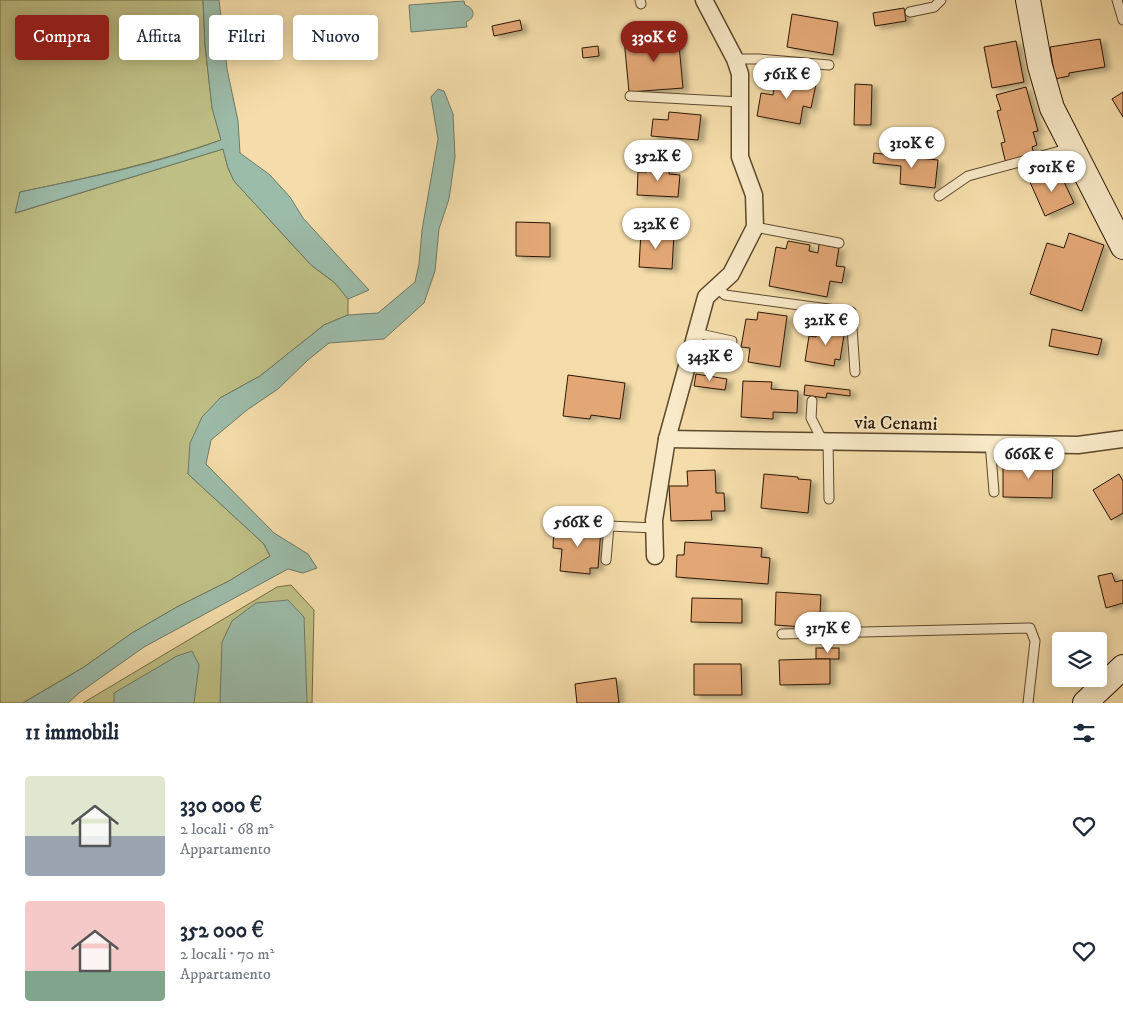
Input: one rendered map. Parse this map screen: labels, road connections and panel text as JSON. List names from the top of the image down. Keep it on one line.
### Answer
{"streets":{"street":["via Cenami"]},"page":{"chip":["Compra","Affitta","Filtri","Nuovo"],"price":["330K €","561K €","310K €","352K €","501K €","232K €","321K €","343K €","666K €","566K €","317K €"],"heading":"11 immobili","list":[{"name":"330 000 €","note":"2 locali · 68 m² · Appartamento"},{"name":"352 000 €","note":"2 locali · 70 m² · Appartamento"}]}}
